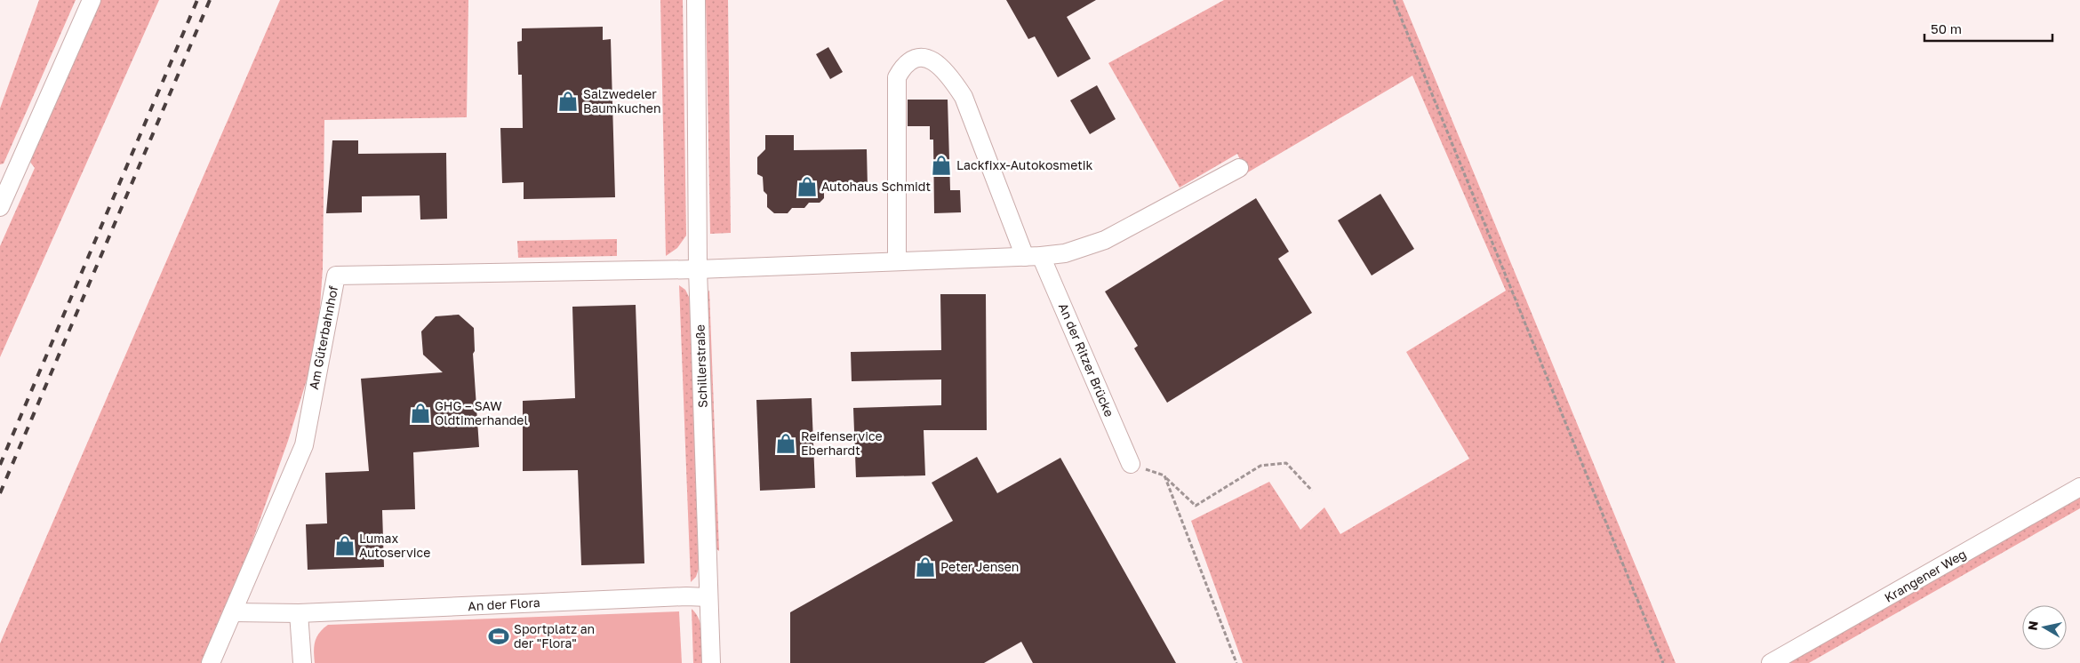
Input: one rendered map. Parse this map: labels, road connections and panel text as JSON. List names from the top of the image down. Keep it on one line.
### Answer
{"streets":{"street":["Am Güterbahnhof","An der Ritzer Brücke","Schillerstraße","Krangener Weg","An der Flora"]},"crossings":[["Am Güterbahnhof","Schillerstraße"],["Am Güterbahnhof","An der Flora"],["Schillerstraße","An der Flora"]],"places":{"shop":["Salzwedeler Baumkuchen","Lackfixx-Autokosmetik","Autohaus Schmidt","GHG – SAW Oldtimerhandel","Reifenservice Eberhardt","Lumax Autoservice","Peter Jensen"],"sports":["Sportplatz an der \"Flora\""]},"scale_bar":"50 m","north":"left"}
